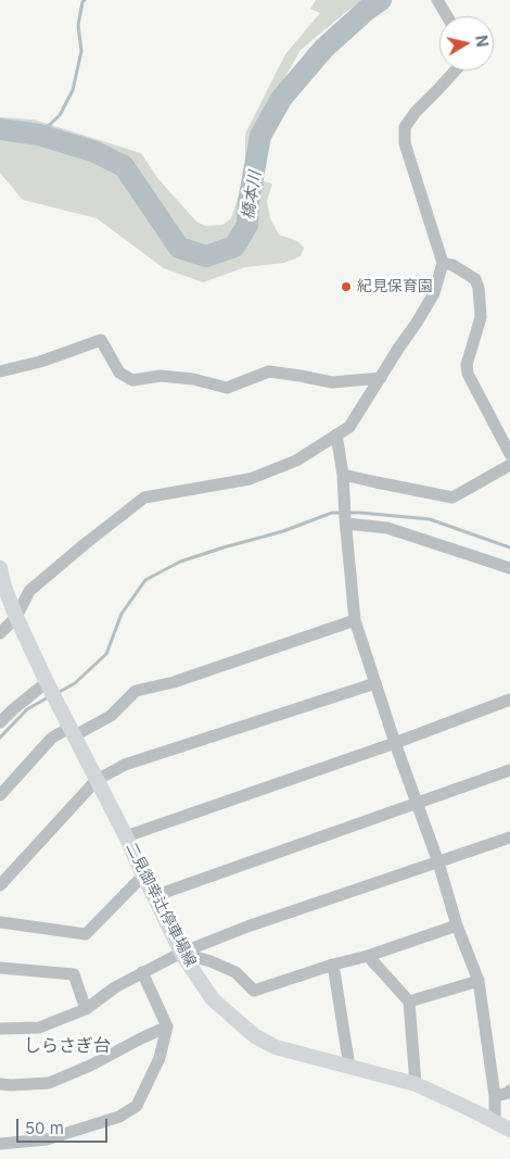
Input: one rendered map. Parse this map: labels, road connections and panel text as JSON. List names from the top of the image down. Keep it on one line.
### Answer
{"streets":{"main road":["二見御幸辻停車場線"]},"districts":["しらさぎ台"],"water":["橋本川"],"places":["紀見保育園"],"scale_bar":"50 m","north":"right"}
